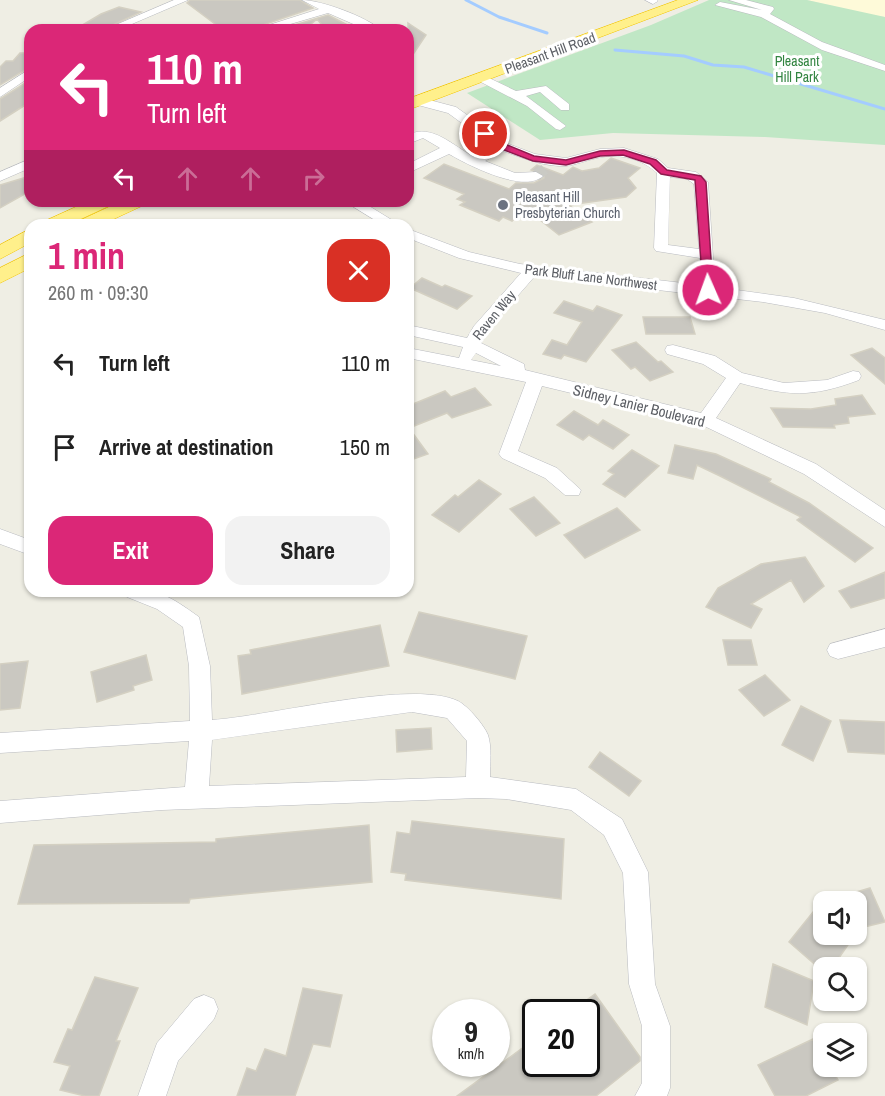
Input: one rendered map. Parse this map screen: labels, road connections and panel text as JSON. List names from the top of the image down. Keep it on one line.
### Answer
{"streets":{"highway":["Pleasant Hill Road"],"street":["Park Bluff Lane Northwest","Raven Way","Sidney Lanier Boulevard"]},"crossings":[["Park Bluff Lane Northwest","Raven Way"],["Raven Way","Sidney Lanier Boulevard"]],"parks":["Pleasant Hill Park"],"places":["Pleasant Hill Presbyterian Church"],"page":{"turn":["110 m","Turn left"],"heading":["1 min","260 m · 09:30"],"list":[{"name":"Turn left","value":"110 m"},{"name":"Arrive at destination","value":"150 m"}],"buttons":["Exit","Share"],"speed":"9 km/h","limit":"20"}}
